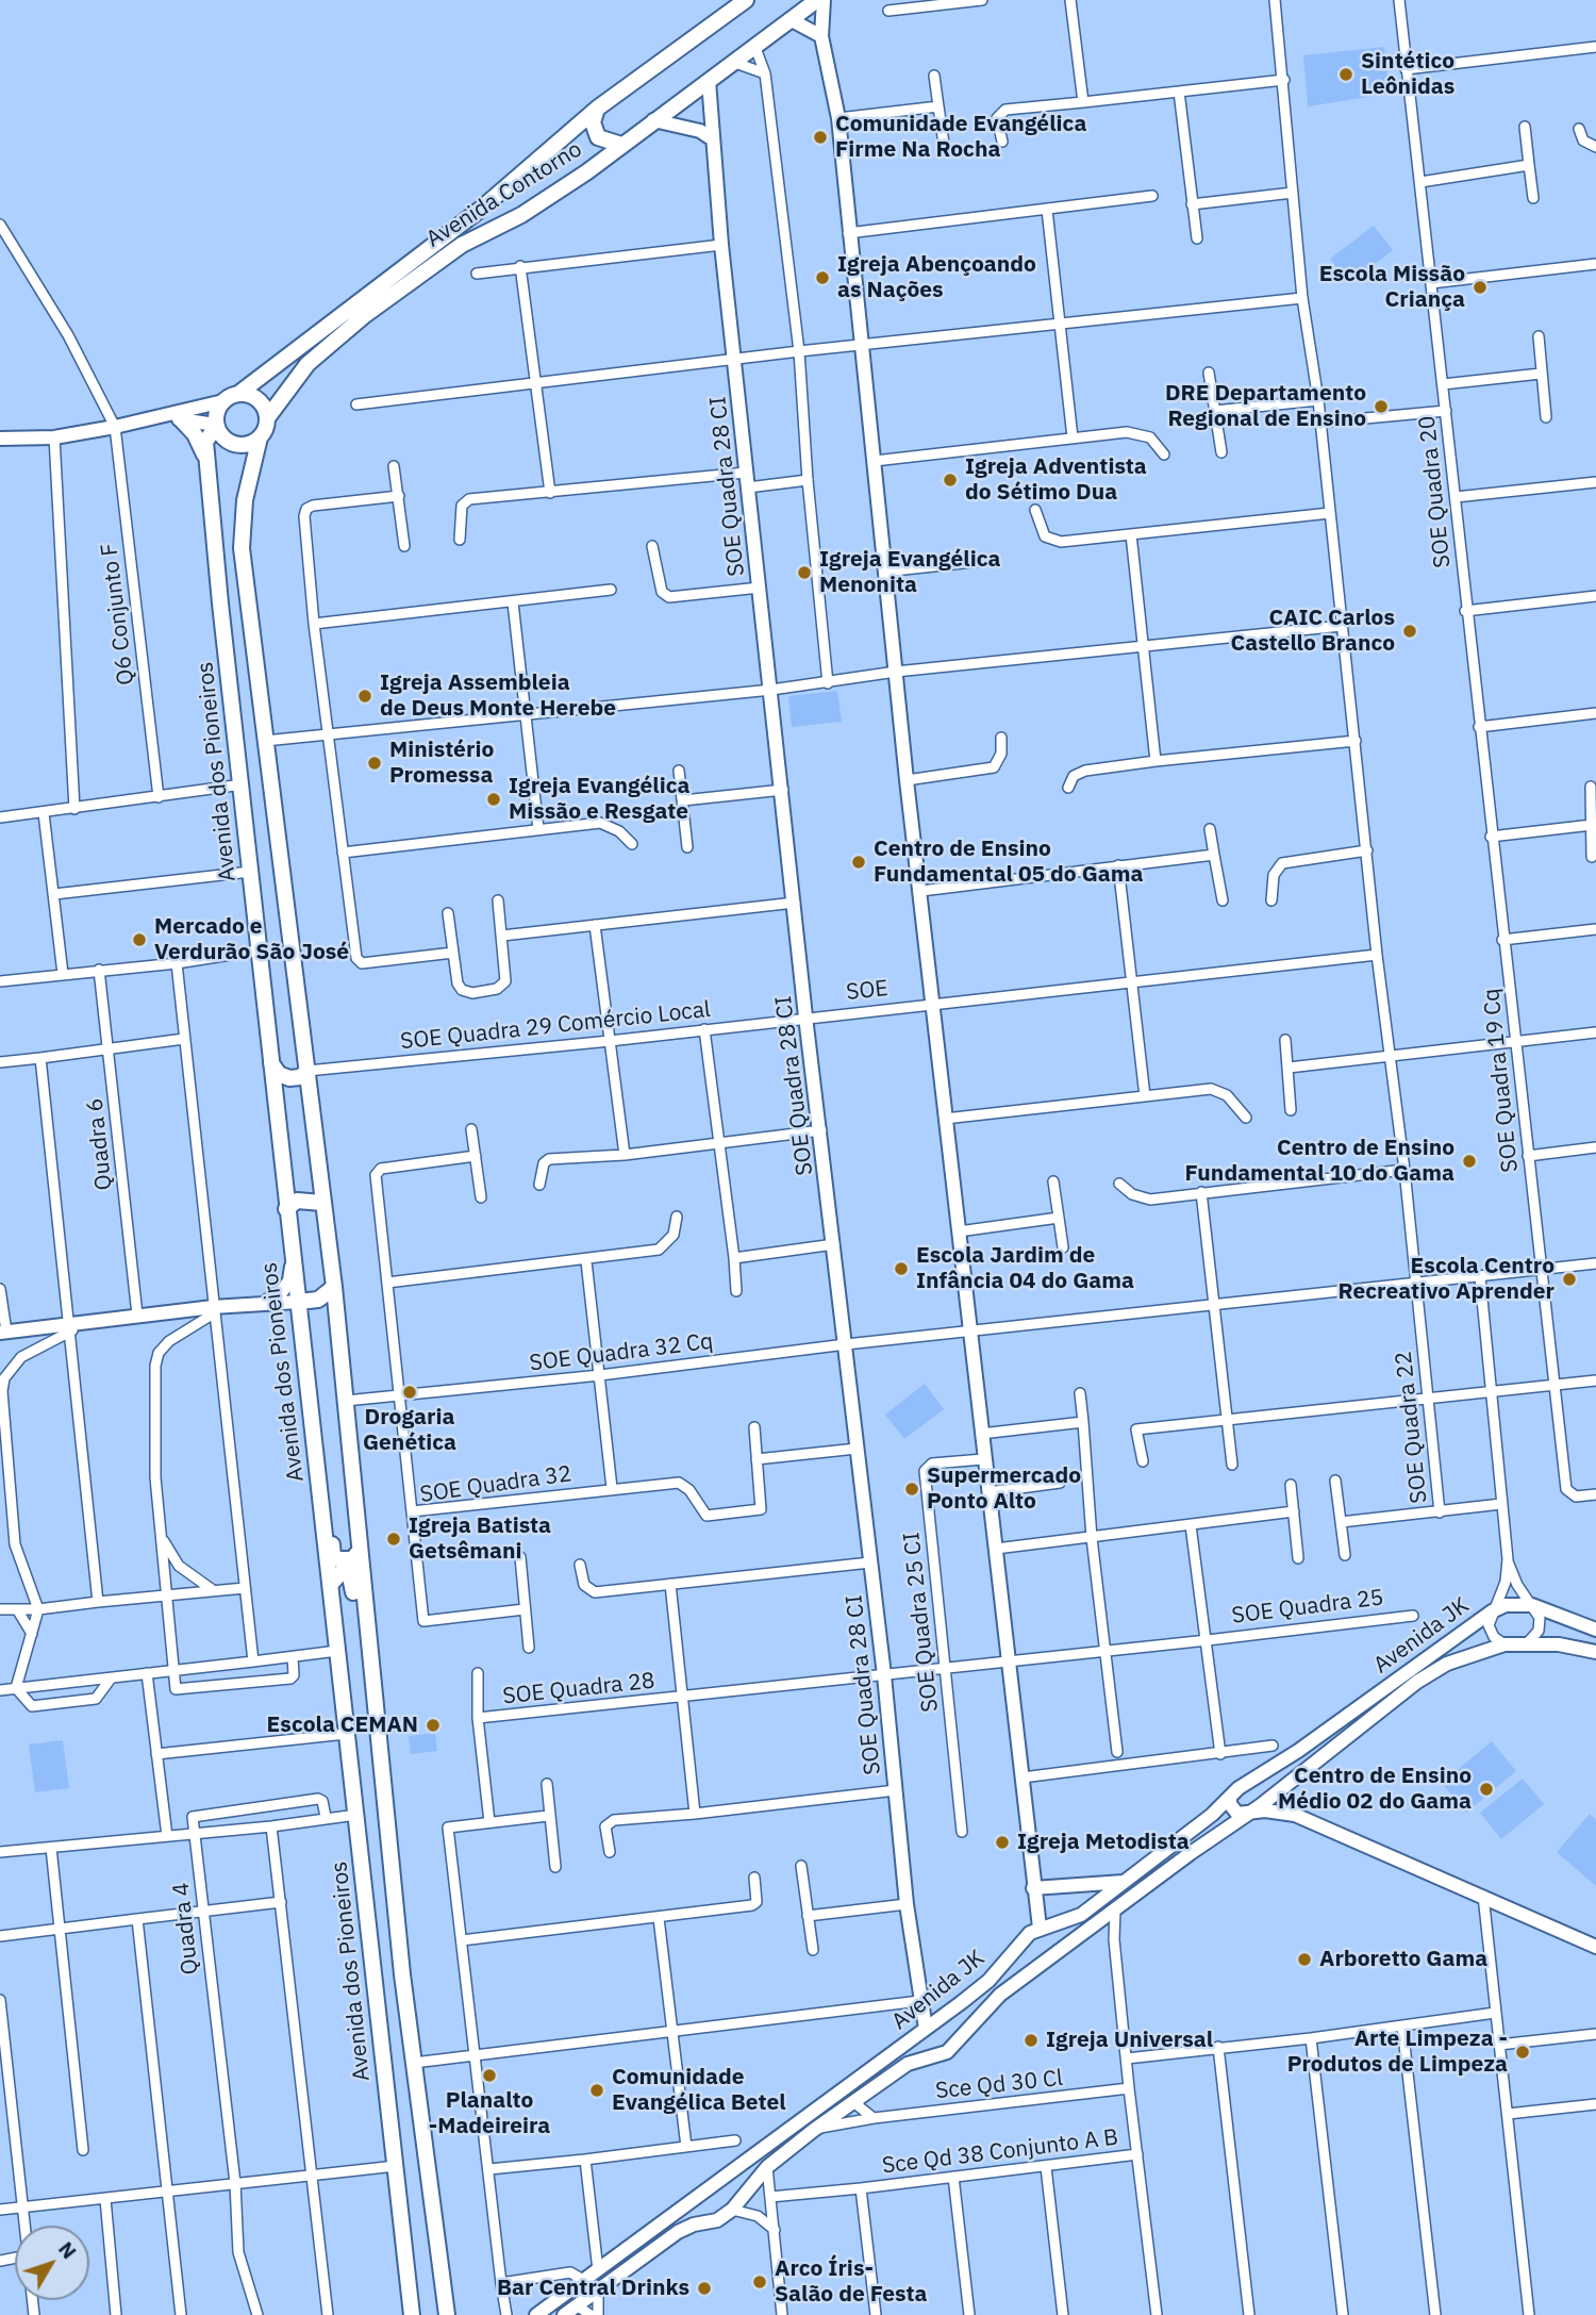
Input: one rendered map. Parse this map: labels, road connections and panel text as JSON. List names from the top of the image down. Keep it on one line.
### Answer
{"streets":{"main road":["Avenida Contorno","Avenida dos Pioneiros"],"street":["SOE Quadra 28 CI","SOE Quadra 20","Q6 Conjunto F","SOE","SOE Quadra 29 Comércio Local","SOE Quadra 19 Cq","Quadra 6","SOE Quadra 32 Cq","SOE Quadra 22","SOE Quadra 32","SOE Quadra 25","SOE Quadra 25 CI","Avenida JK","SOE Quadra 28","Quadra 4","Sce Qd 30 Cl","Sce Qd 38 Conjunto A B"]},"crossings":[["Avenida Contorno","SOE Quadra 28 CI"],["Avenida Contorno","Avenida dos Pioneiros"],["SOE Quadra 28 CI","SOE"],["SOE Quadra 28 CI","SOE Quadra 29 Comércio Local"],["SOE Quadra 28 CI","SOE Quadra 32 Cq"],["SOE Quadra 28 CI","Avenida JK"],["SOE Quadra 28 CI","SOE Quadra 28"],["SOE Quadra 20","SOE Quadra 19 Cq"],["SOE","SOE Quadra 29 Comércio Local"],["SOE","SOE Quadra 22"],["SOE Quadra 25","SOE Quadra 25 CI"],["SOE Quadra 25","SOE Quadra 28"],["SOE Quadra 25 CI","SOE Quadra 28"],["Avenida JK","Sce Qd 30 Cl"]],"places":["Sintético Leônidas","Comunidade Evangélica Firme Na Rocha","Igreja Abençoando as Nações","Escola Missão Criança","DRE Departamento Regional de Ensino","Igreja Adventista do Sétimo Dua","Igreja Evangélica Menonita","CAIC Carlos Castello Branco","Igreja Assembleia de Deus Monte Herebe","Ministério Promessa","Igreja Evangélica Missão e Resgate","Centro de Ensino Fundamental 05 do Gama","Mercado e Verdurão São José","Centro de Ensino Fundamental 10 do Gama","Escola Jardim de Infância 04 do Gama","Escola Centro Recreativo Aprender","Drogaria Genética","Supermercado Ponto Alto","Igreja Batista Getsêmani","Escola CEMAN","Centro de Ensino Médio 02 do Gama","Igreja Metodista","Arboretto Gama","Igreja Universal","Arte Limpeza - Produtos de Limpeza","Planalto -Madeireira","Comunidade Evangélica Betel","Arco Íris- Salão de Festa","Bar Central Drinks"],"north":"top right"}
